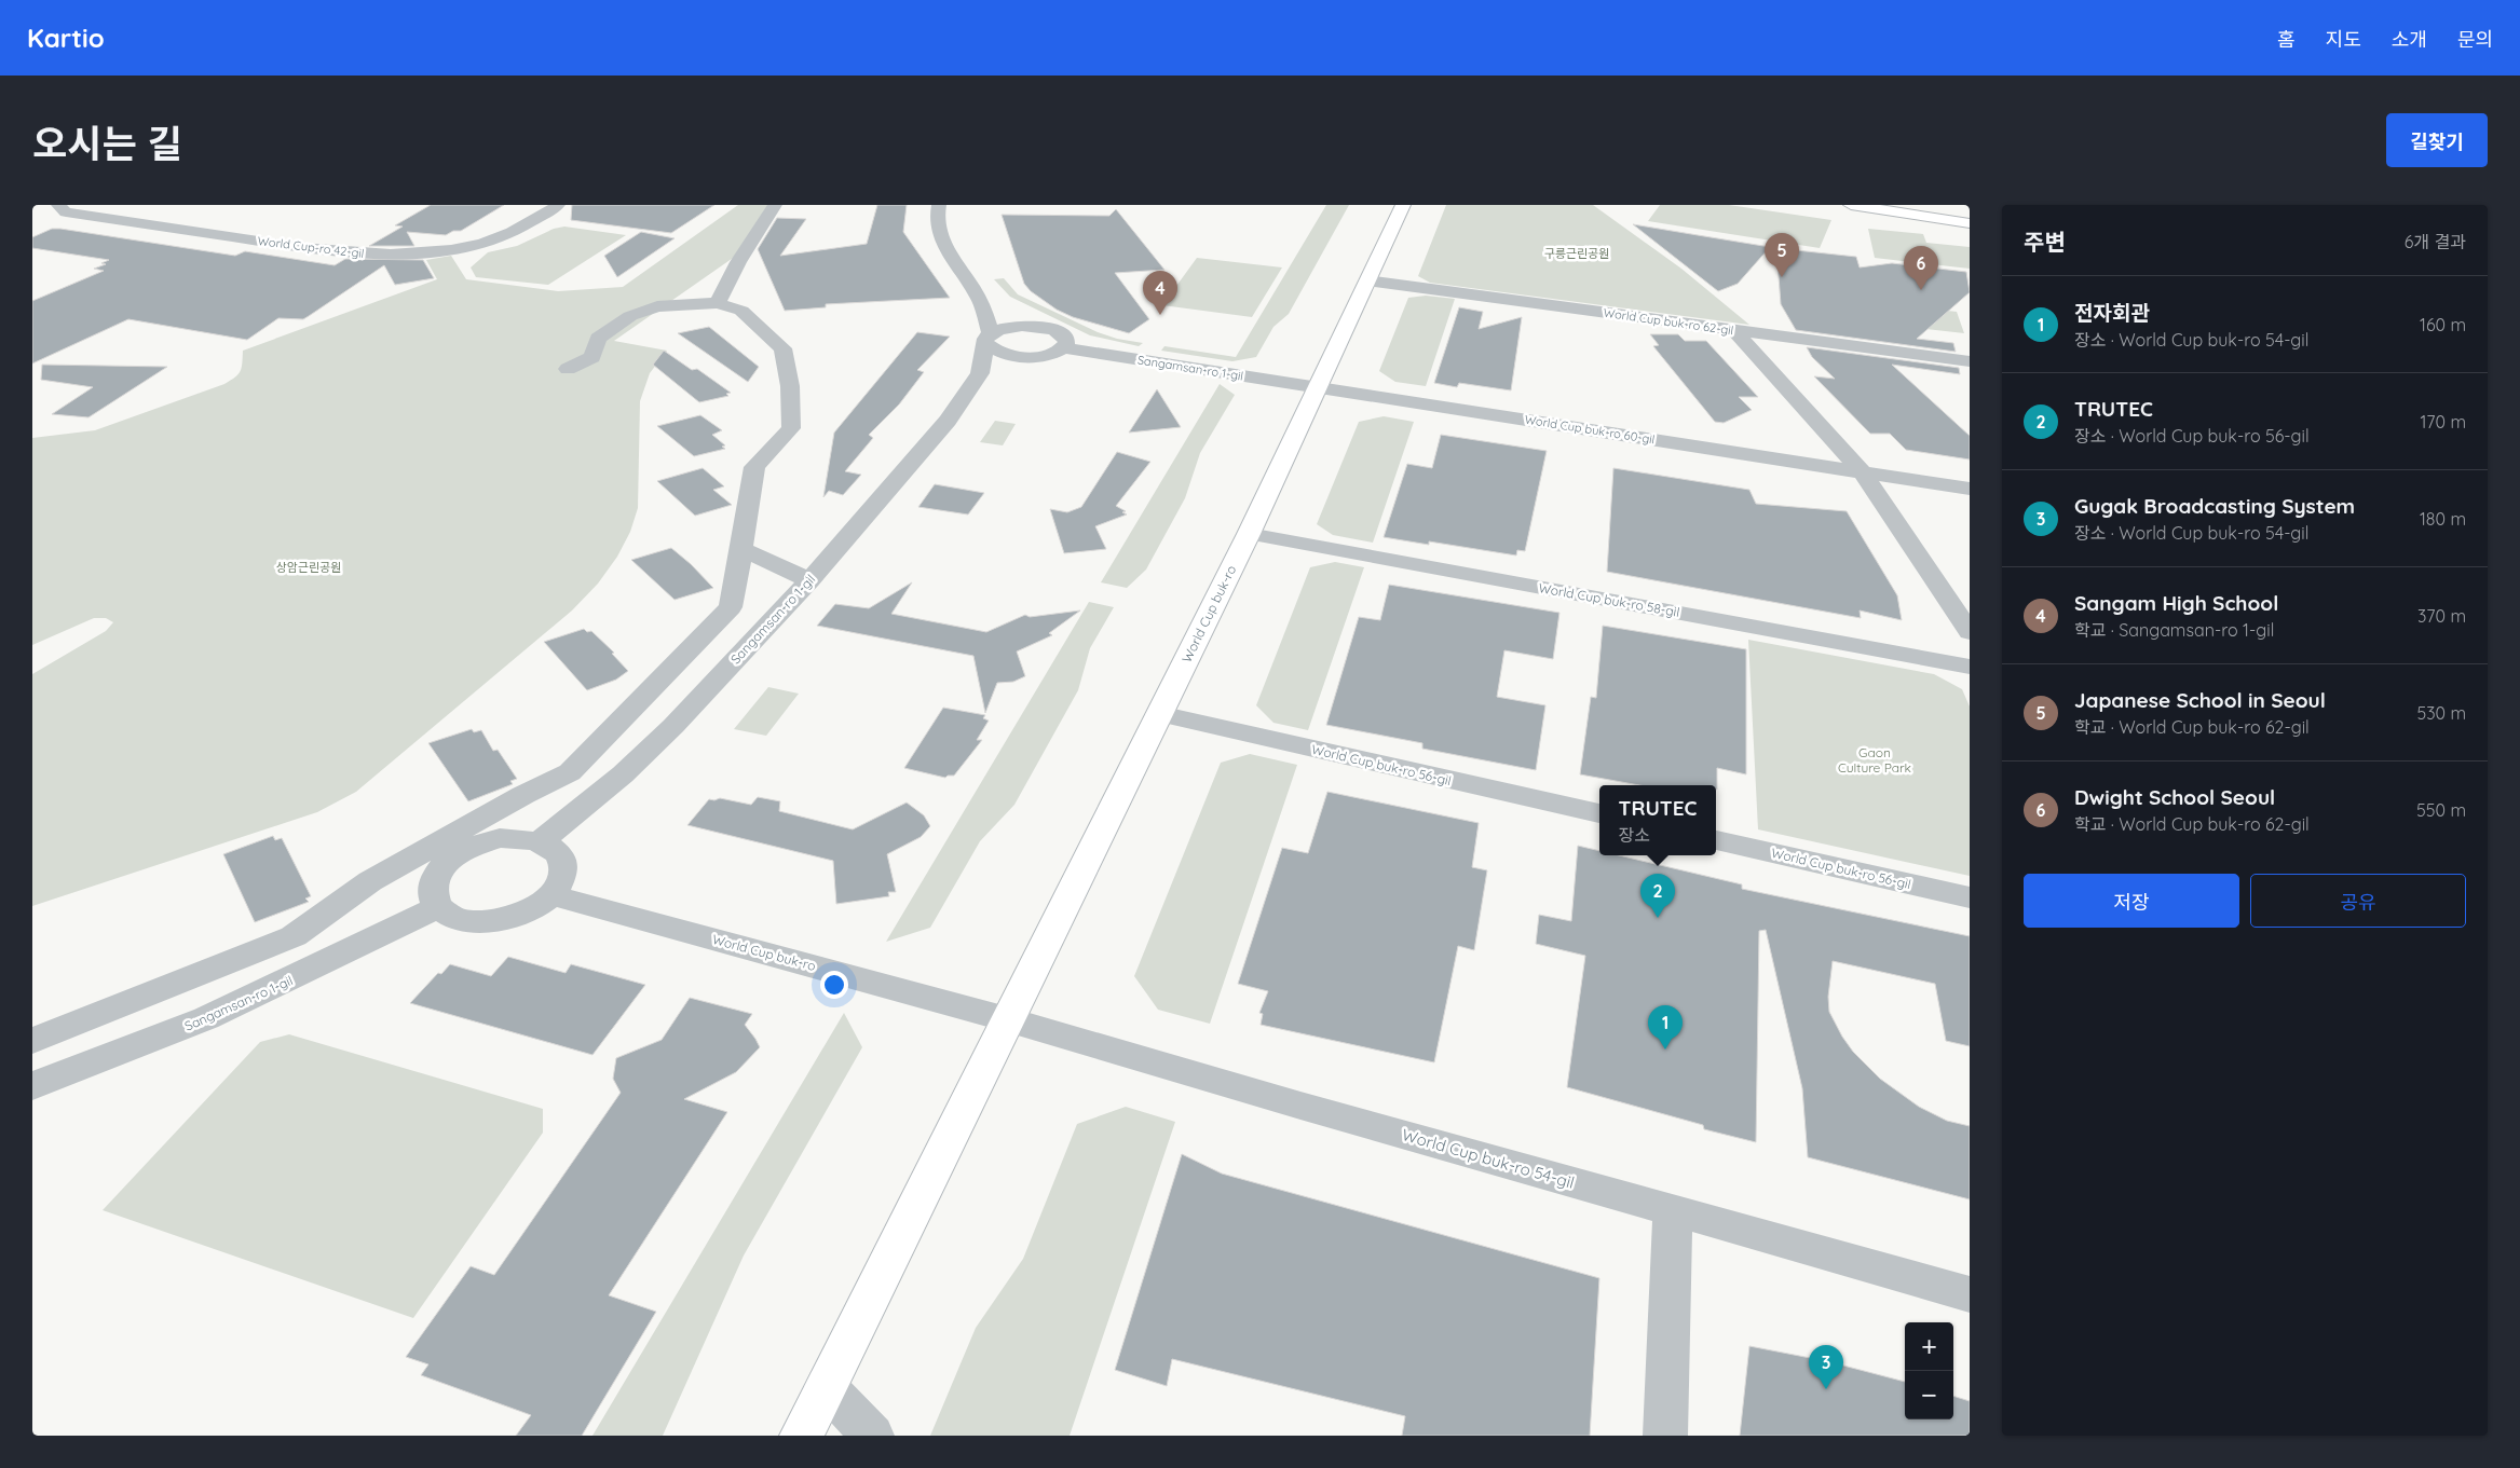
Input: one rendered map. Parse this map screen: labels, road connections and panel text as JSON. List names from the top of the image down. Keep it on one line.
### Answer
{"streets":{"main road":["World Cup buk-ro"],"street":["World Cup-ro 42-gil","World Cup buk-ro 62-gil","Sangamsan-ro 1-gil","World Cup buk-ro 60-gil","World Cup buk-ro 58-gil","World Cup buk-ro 56-gil","World Cup buk-ro 54-gil"]},"crossings":[["World Cup buk-ro 62-gil","World Cup buk-ro"],["Sangamsan-ro 1-gil","World Cup buk-ro 60-gil"],["Sangamsan-ro 1-gil","World Cup buk-ro"],["World Cup buk-ro 60-gil","World Cup buk-ro"],["World Cup buk-ro 58-gil","World Cup buk-ro"],["World Cup buk-ro","World Cup buk-ro 56-gil"],["World Cup buk-ro","World Cup buk-ro 54-gil"]],"parks":["구릉근린공원","상암근린공원","Gaon Culture Park"],"page":{"header":"Kartio","nav":["홈","지도","소개","문의"],"title":"오시는 길","buttons":["길찾기",["저장","공유"]],"heading":["주변","6개 결과"],"pins":["5","6","4","2","1","3"],"list":[{"mark":"1","name":"전자회관","note":"장소 · World Cup buk-ro 54-gil","value":"160 m"},{"mark":"2","name":"TRUTEC","note":"장소 · World Cup buk-ro 56-gil","value":"170 m"},{"mark":"3","name":"Gugak Broadcasting System","note":"장소 · World Cup buk-ro 54-gil","value":"180 m"},{"mark":"4","name":"Sangam High School","note":"학교 · Sangamsan-ro 1-gil","value":"370 m"},{"mark":"5","name":"Japanese School in Seoul","note":"학교 · World Cup buk-ro 62-gil","value":"530 m"},{"mark":"6","name":"Dwight School Seoul","note":"학교 · World Cup buk-ro 62-gil","value":"550 m"}],"popup":["TRUTEC","장소"],"map_buttons":["+","−"]}}
